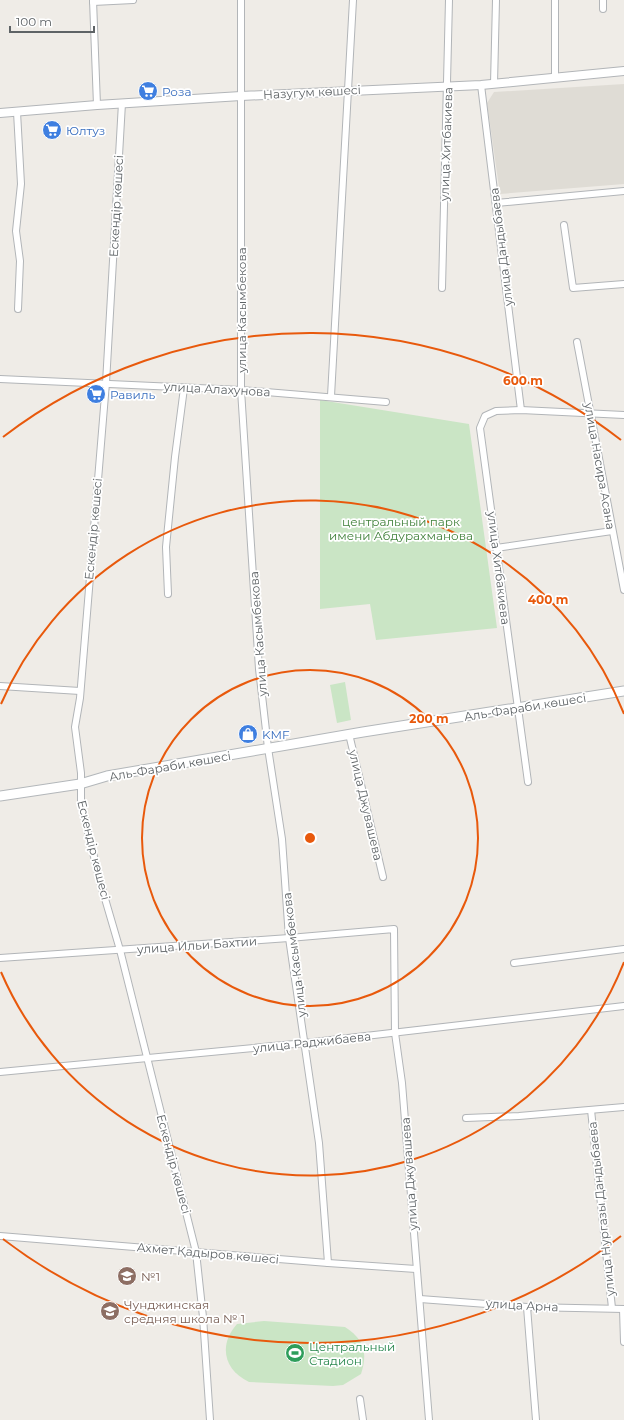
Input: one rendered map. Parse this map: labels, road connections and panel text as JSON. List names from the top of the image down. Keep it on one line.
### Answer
{"streets":{"main road":["Аль-Фараби көшесі"],"street":["Назугум көшесі","улица Хитбакиева","Ескендір көшесі","улица Дандыбаева","улица Касымбекова","улица Алахунова","улица Насира Асана","улица Джувашева","улица Ильи Бахтии","улица Раджибаева","улица Нургазы Дандыбаева","Ахмет Қадыров көшесі","улица Арна"]},"crossings":[["Назугум көшесі","улица Хитбакиева"],["Назугум көшесі","Ескендір көшесі"],["Назугум көшесі","улица Дандыбаева"],["Назугум көшесі","улица Касымбекова"],["улица Хитбакиева","улица Дандыбаева"],["улица Хитбакиева","Аль-Фараби көшесі"],["Ескендір көшесі","улица Алахунова"],["Ескендір көшесі","Аль-Фараби көшесі"],["Ескендір көшесі","улица Ильи Бахтии"],["Ескендір көшесі","улица Раджибаева"],["Ескендір көшесі","Ахмет Қадыров көшесі"],["улица Касымбекова","улица Алахунова"],["улица Касымбекова","Аль-Фараби көшесі"],["улица Касымбекова","улица Ильи Бахтии"],["улица Касымбекова","улица Раджибаева"],["улица Касымбекова","Ахмет Қадыров көшесі"],["Аль-Фараби көшесі","улица Джувашева"],["улица Джувашева","улица Ильи Бахтии"],["улица Джувашева","улица Раджибаева"],["улица Джувашева","Ахмет Қадыров көшесі"],["улица Джувашева","улица Арна"],["улица Нургазы Дандыбаева","улица Арна"]],"parks":["центральный парк имени Абдурахманова"],"places":{"supermarket":["Роза","Юлтуз","Равиль"],"shop":["KMF"],"school or university":["№1","Чунджинская средняя школа № 1"],"sports":["Центральный Стадион"]},"scale_bar":"100 m","rings":["600 m","400 m","200 m"]}
